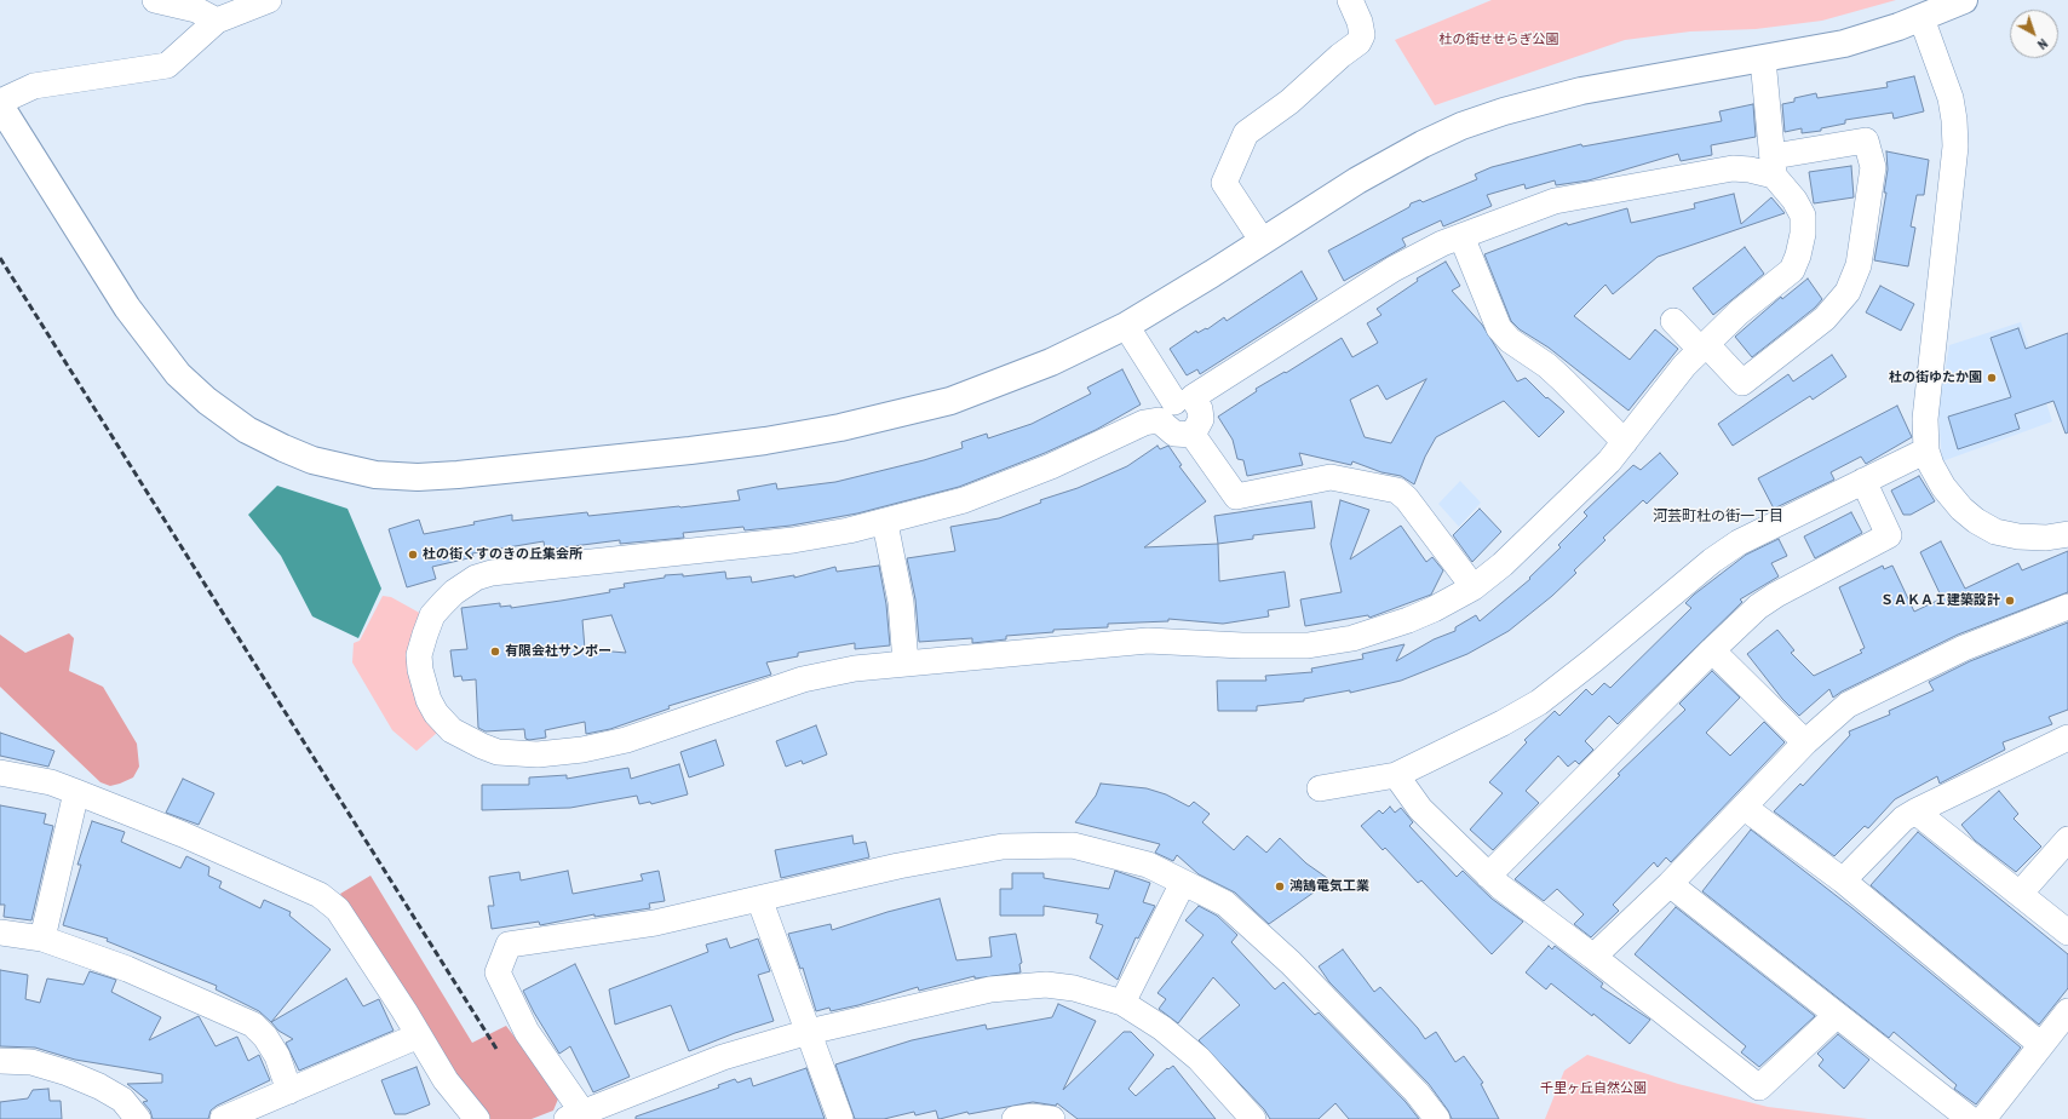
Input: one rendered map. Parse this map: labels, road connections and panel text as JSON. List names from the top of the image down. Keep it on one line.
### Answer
{"districts":["河芸町杜の街一丁目"],"parks":["杜の街せせらぎ公園","千里ヶ丘自然公園"],"places":["杜の街ゆたか園","杜の街くすのきの丘集会所","ＳＡＫＡＩ建築設計","有限会社サンポー","鴻鵠電気工業"],"north":"bottom right"}
